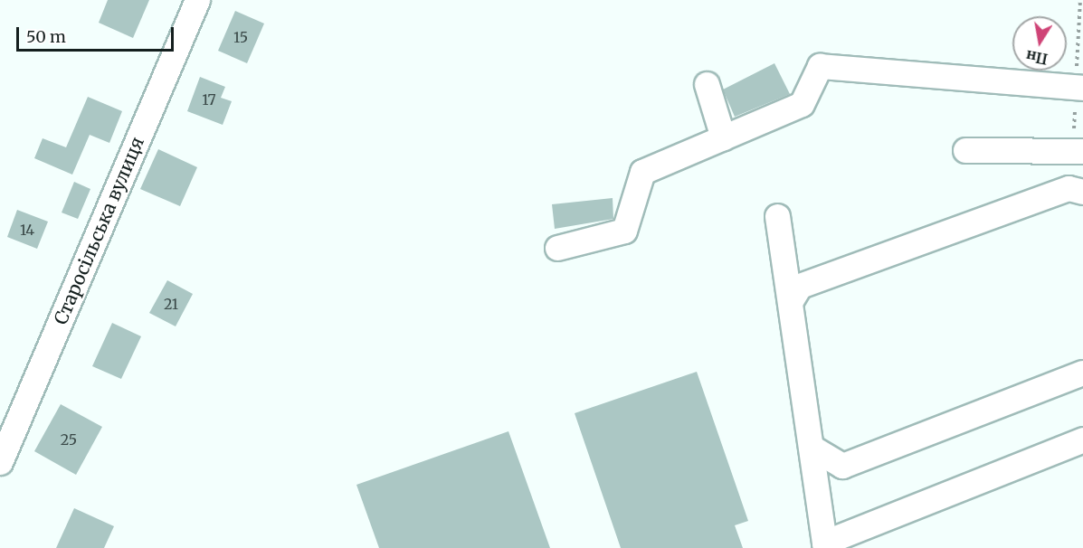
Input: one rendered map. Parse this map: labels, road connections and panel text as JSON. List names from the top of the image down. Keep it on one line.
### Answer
{"streets":{"street":["Старосільська вулиця"]},"house_numbers":["15","17","14","21","25"],"scale_bar":"50 m","north":"bottom"}
